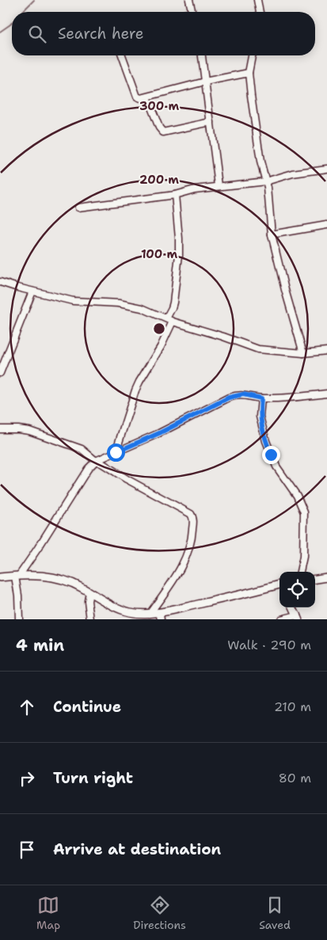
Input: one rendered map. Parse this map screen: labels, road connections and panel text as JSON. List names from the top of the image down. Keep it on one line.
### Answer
{"page":{"search":"Search here","heading":["4 min","Walk · 290 m"],"list":[["Continue","210 m"],["Turn right","80 m"],"Arrive at destination"],"nav":["Map","Directions","Saved"]},"rings":["300 m","200 m","100 m"]}
